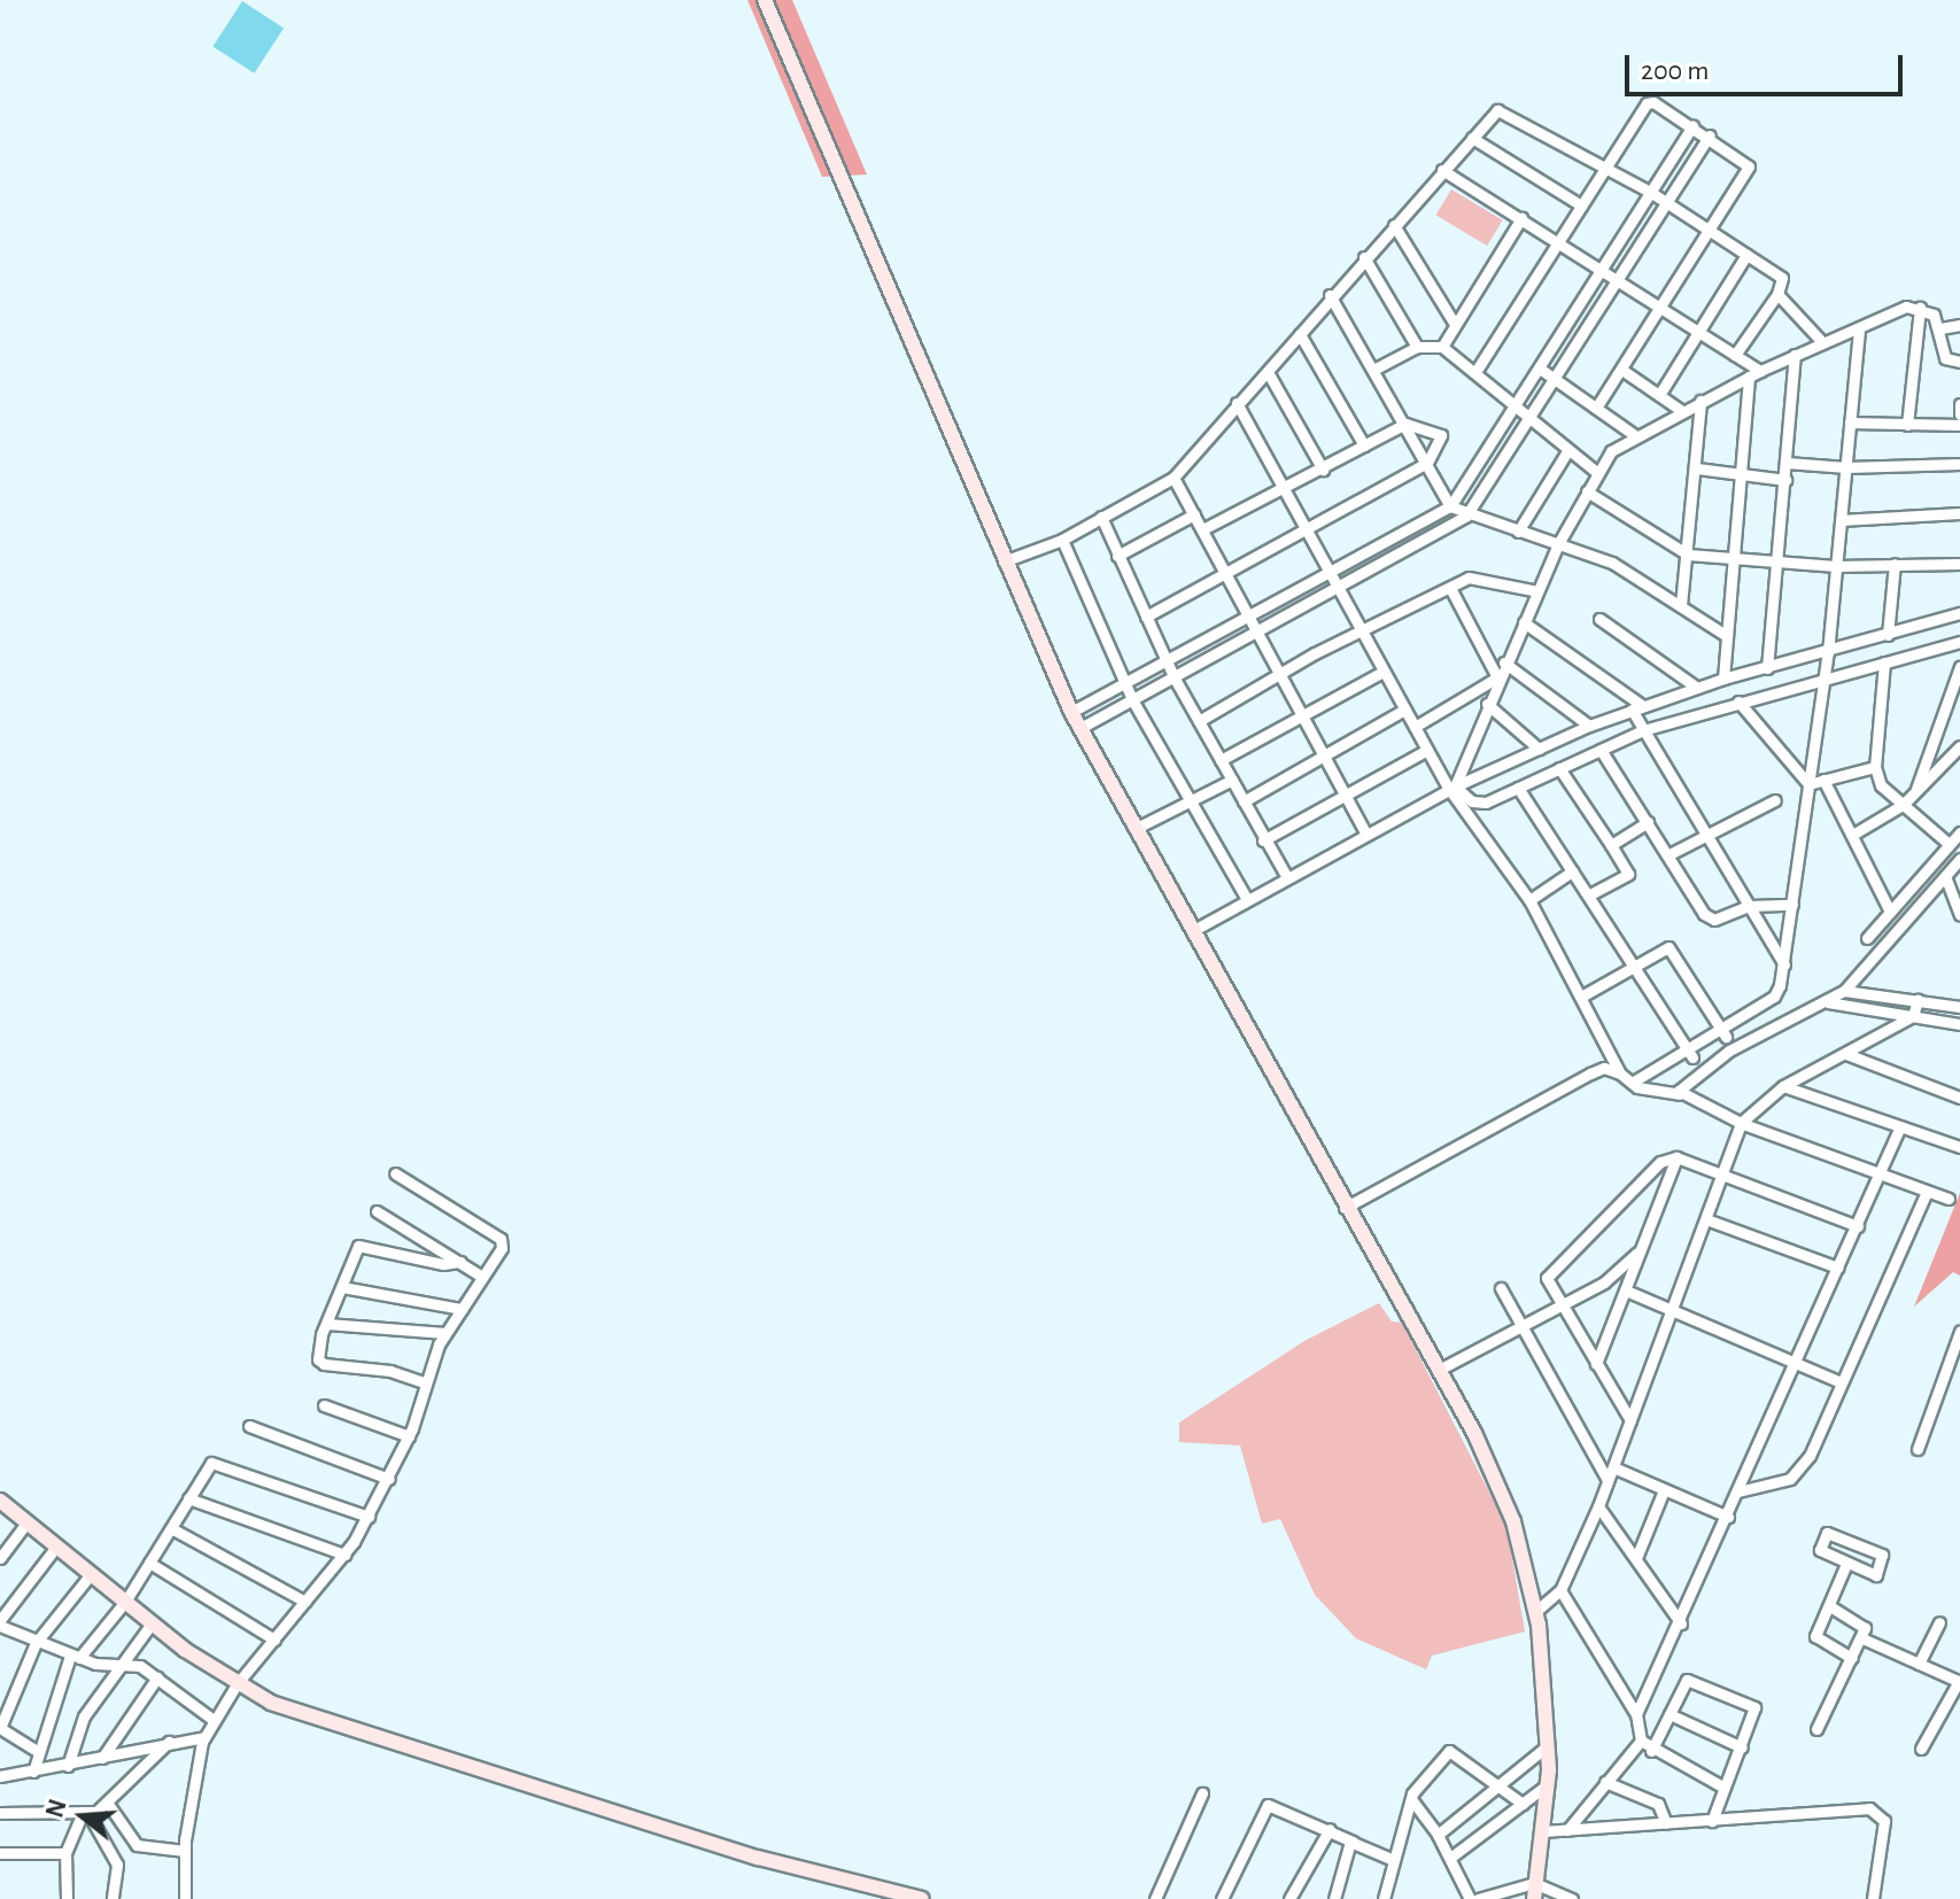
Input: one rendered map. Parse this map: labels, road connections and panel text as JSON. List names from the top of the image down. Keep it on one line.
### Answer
{"scale_bar":"200 m","north":"left"}
